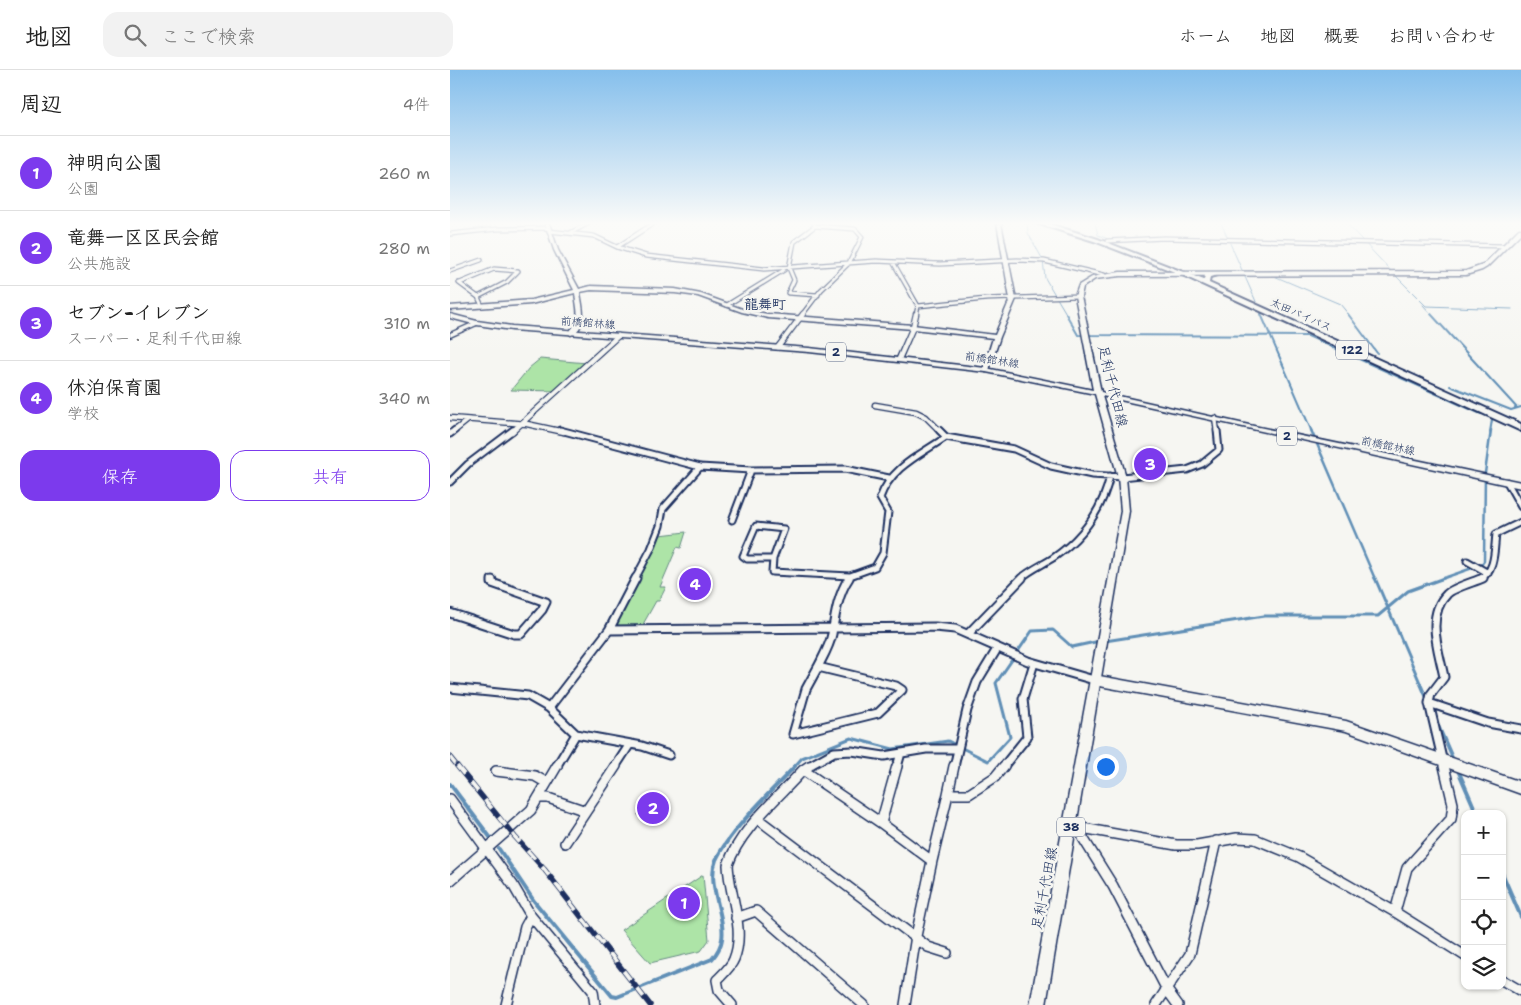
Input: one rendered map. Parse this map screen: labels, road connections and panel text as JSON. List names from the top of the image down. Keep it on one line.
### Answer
{"streets":{"highway":["太田バイパス","122"],"main road":["前橋館林線","2","足利千代田線","38"]},"crossings":[["前橋館林線","足利千代田線"]],"districts":["龍舞町"],"page":{"header":"地図","search":"ここで検索","nav":["ホーム","地図","概要","お問い合わせ"],"heading":["周辺","4件"],"list":[{"mark":"1","name":"神明向公園","note":"公園","value":"260 m"},{"mark":"2","name":"竜舞一区区民会館","note":"公共施設","value":"280 m"},{"mark":"3","name":"セブン-イレブン","note":"スーパー · 足利千代田線","value":"310 m"},{"mark":"4","name":"休泊保育園","note":"学校","value":"340 m"}],"buttons":["保存","共有"],"pins":["3","4","2","1"],"map_buttons":["+","−"]}}
